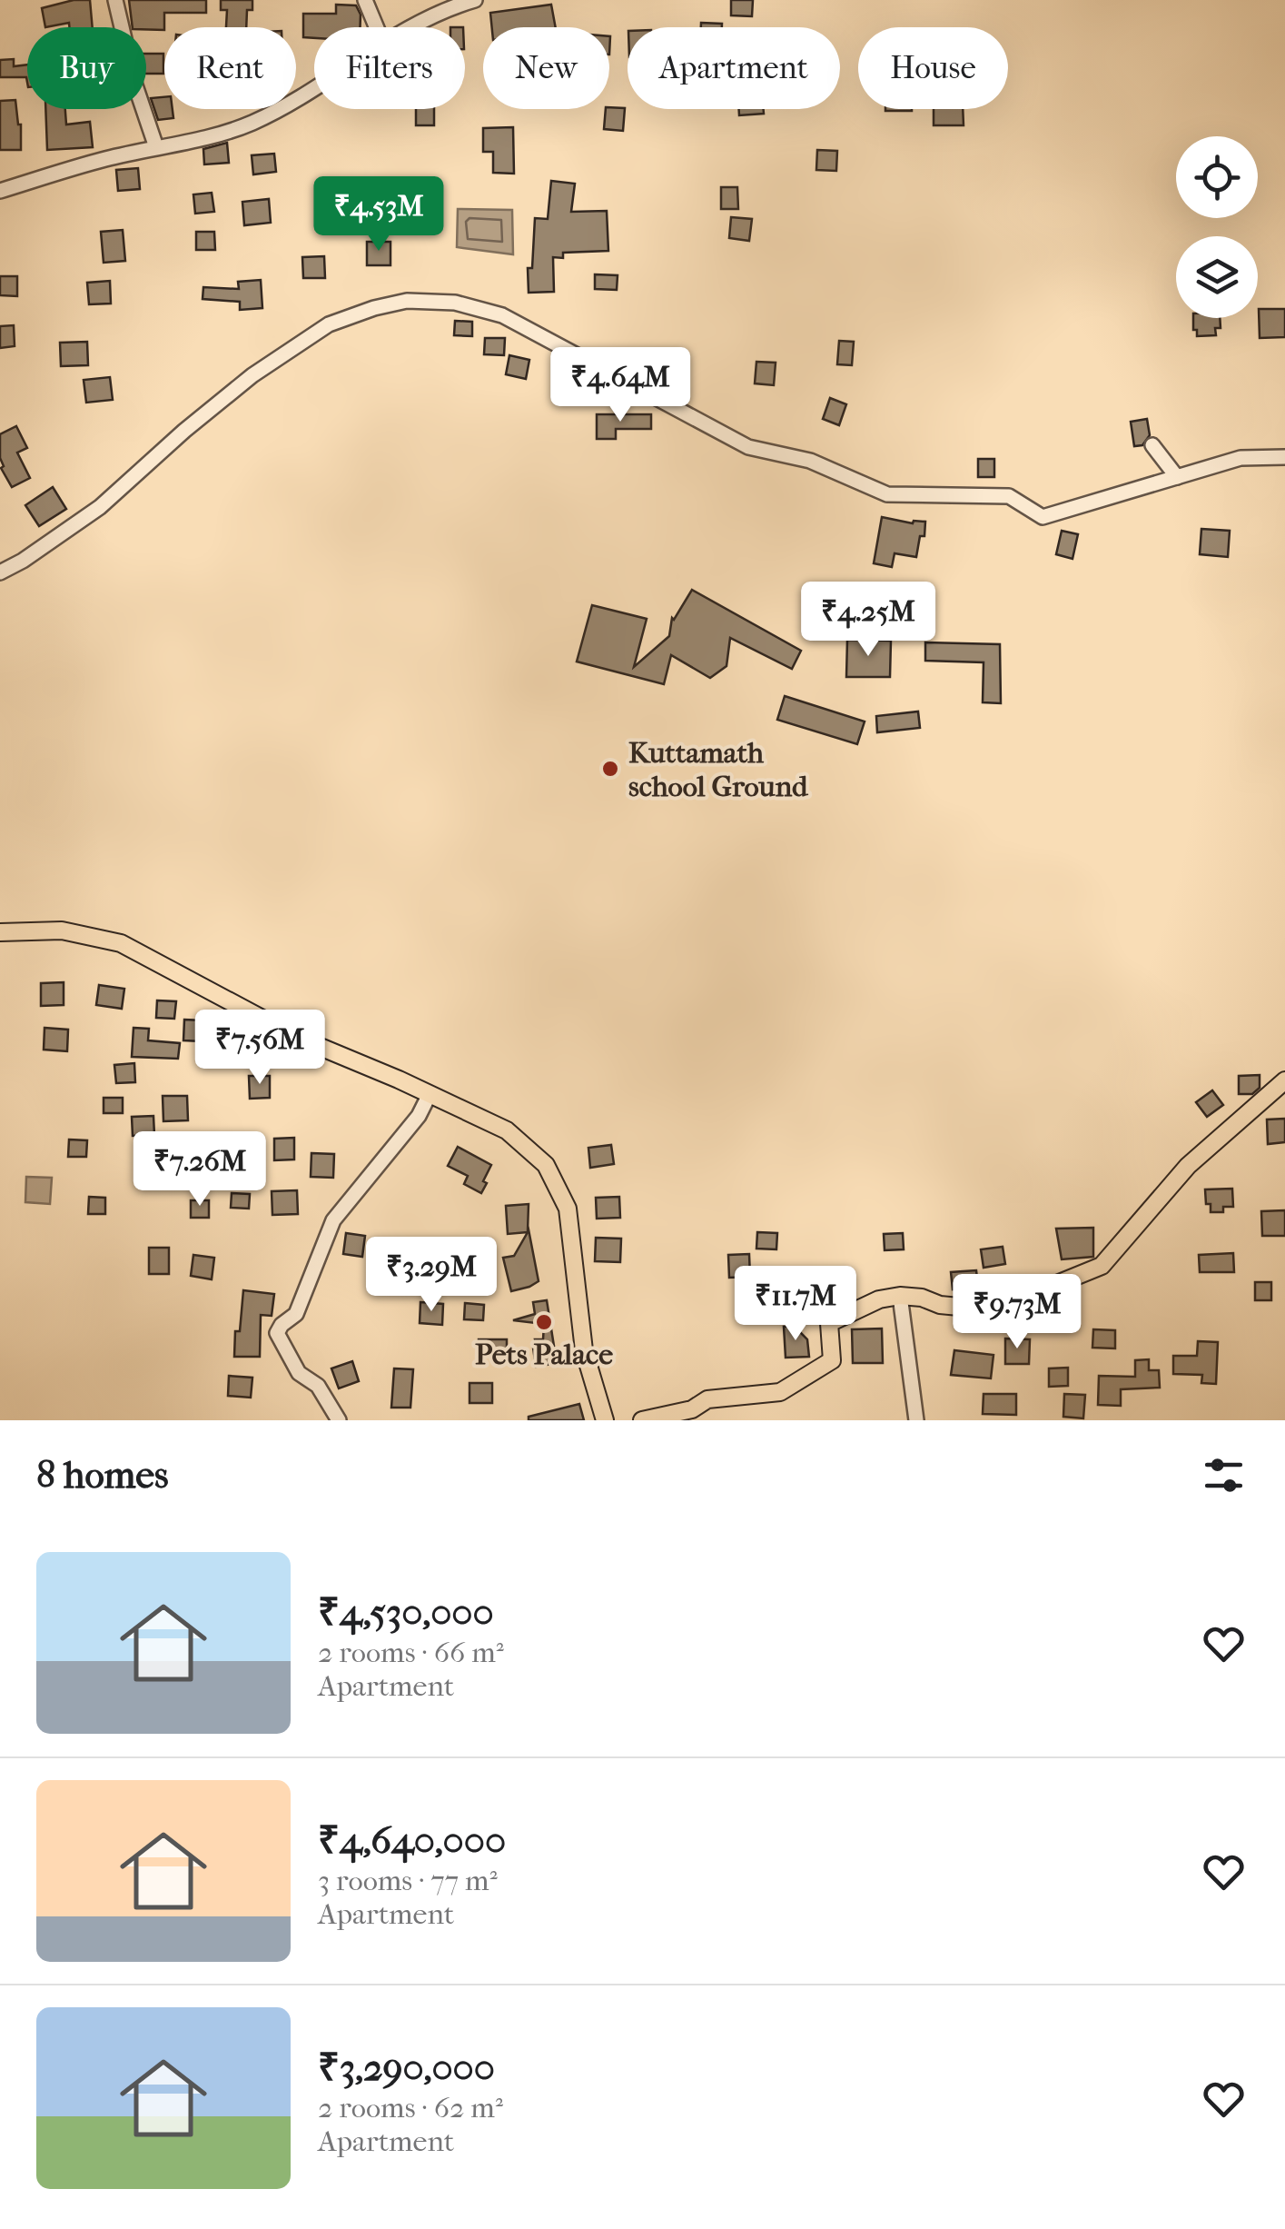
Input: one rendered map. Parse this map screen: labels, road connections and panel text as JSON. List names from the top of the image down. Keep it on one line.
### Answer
{"places":["Kuttamath school Ground","Pets Palace"],"page":{"chip":["Buy","Rent","Filters","New","Apartment","House"],"price":["₹4.53M","₹4.64M","₹4.25M","₹7.56M","₹7.26M","₹3.29M","₹11.7M","₹9.73M"],"heading":"8 homes","list":[{"name":"₹4,530,000","note":"2 rooms · 66 m² · Apartment"},{"name":"₹4,640,000","note":"3 rooms · 77 m² · Apartment"},{"name":"₹3,290,000","note":"2 rooms · 62 m² · Apartment"}]}}
